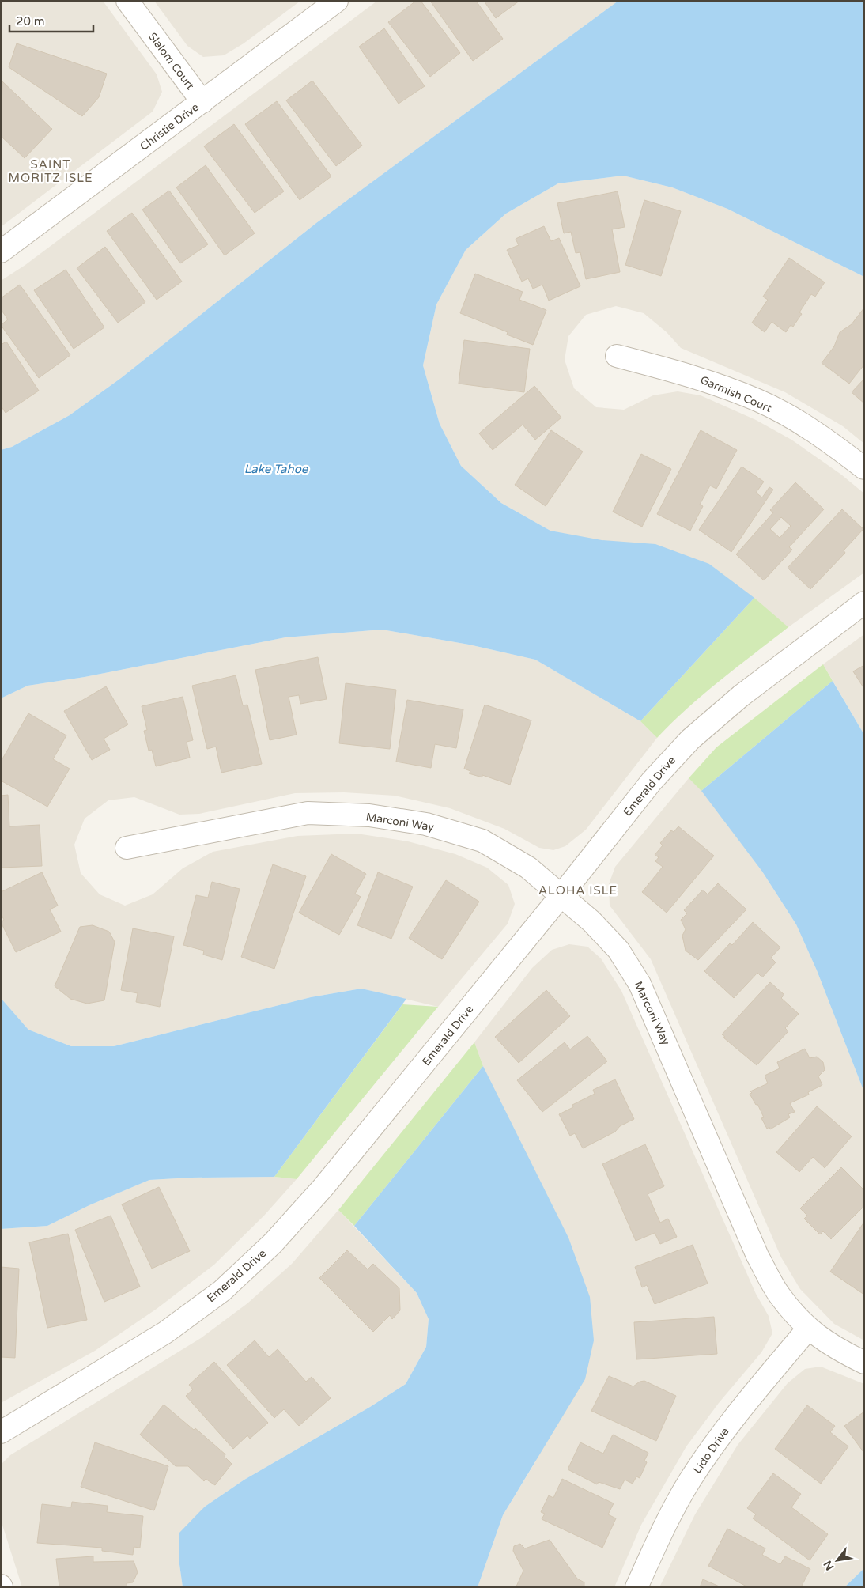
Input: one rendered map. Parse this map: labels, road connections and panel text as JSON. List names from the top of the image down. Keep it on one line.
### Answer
{"streets":{"street":["Slalom Court","Christie Drive","Garmish Court","Emerald Drive","Marconi Way","Lido Drive"]},"crossings":[["Slalom Court","Christie Drive"],["Emerald Drive","Marconi Way"],["Marconi Way","Lido Drive"]],"districts":["SAINT MORITZ ISLE","ALOHA ISLE"],"water":["Lake Tahoe"],"scale_bar":"20 m","north":"bottom left"}
